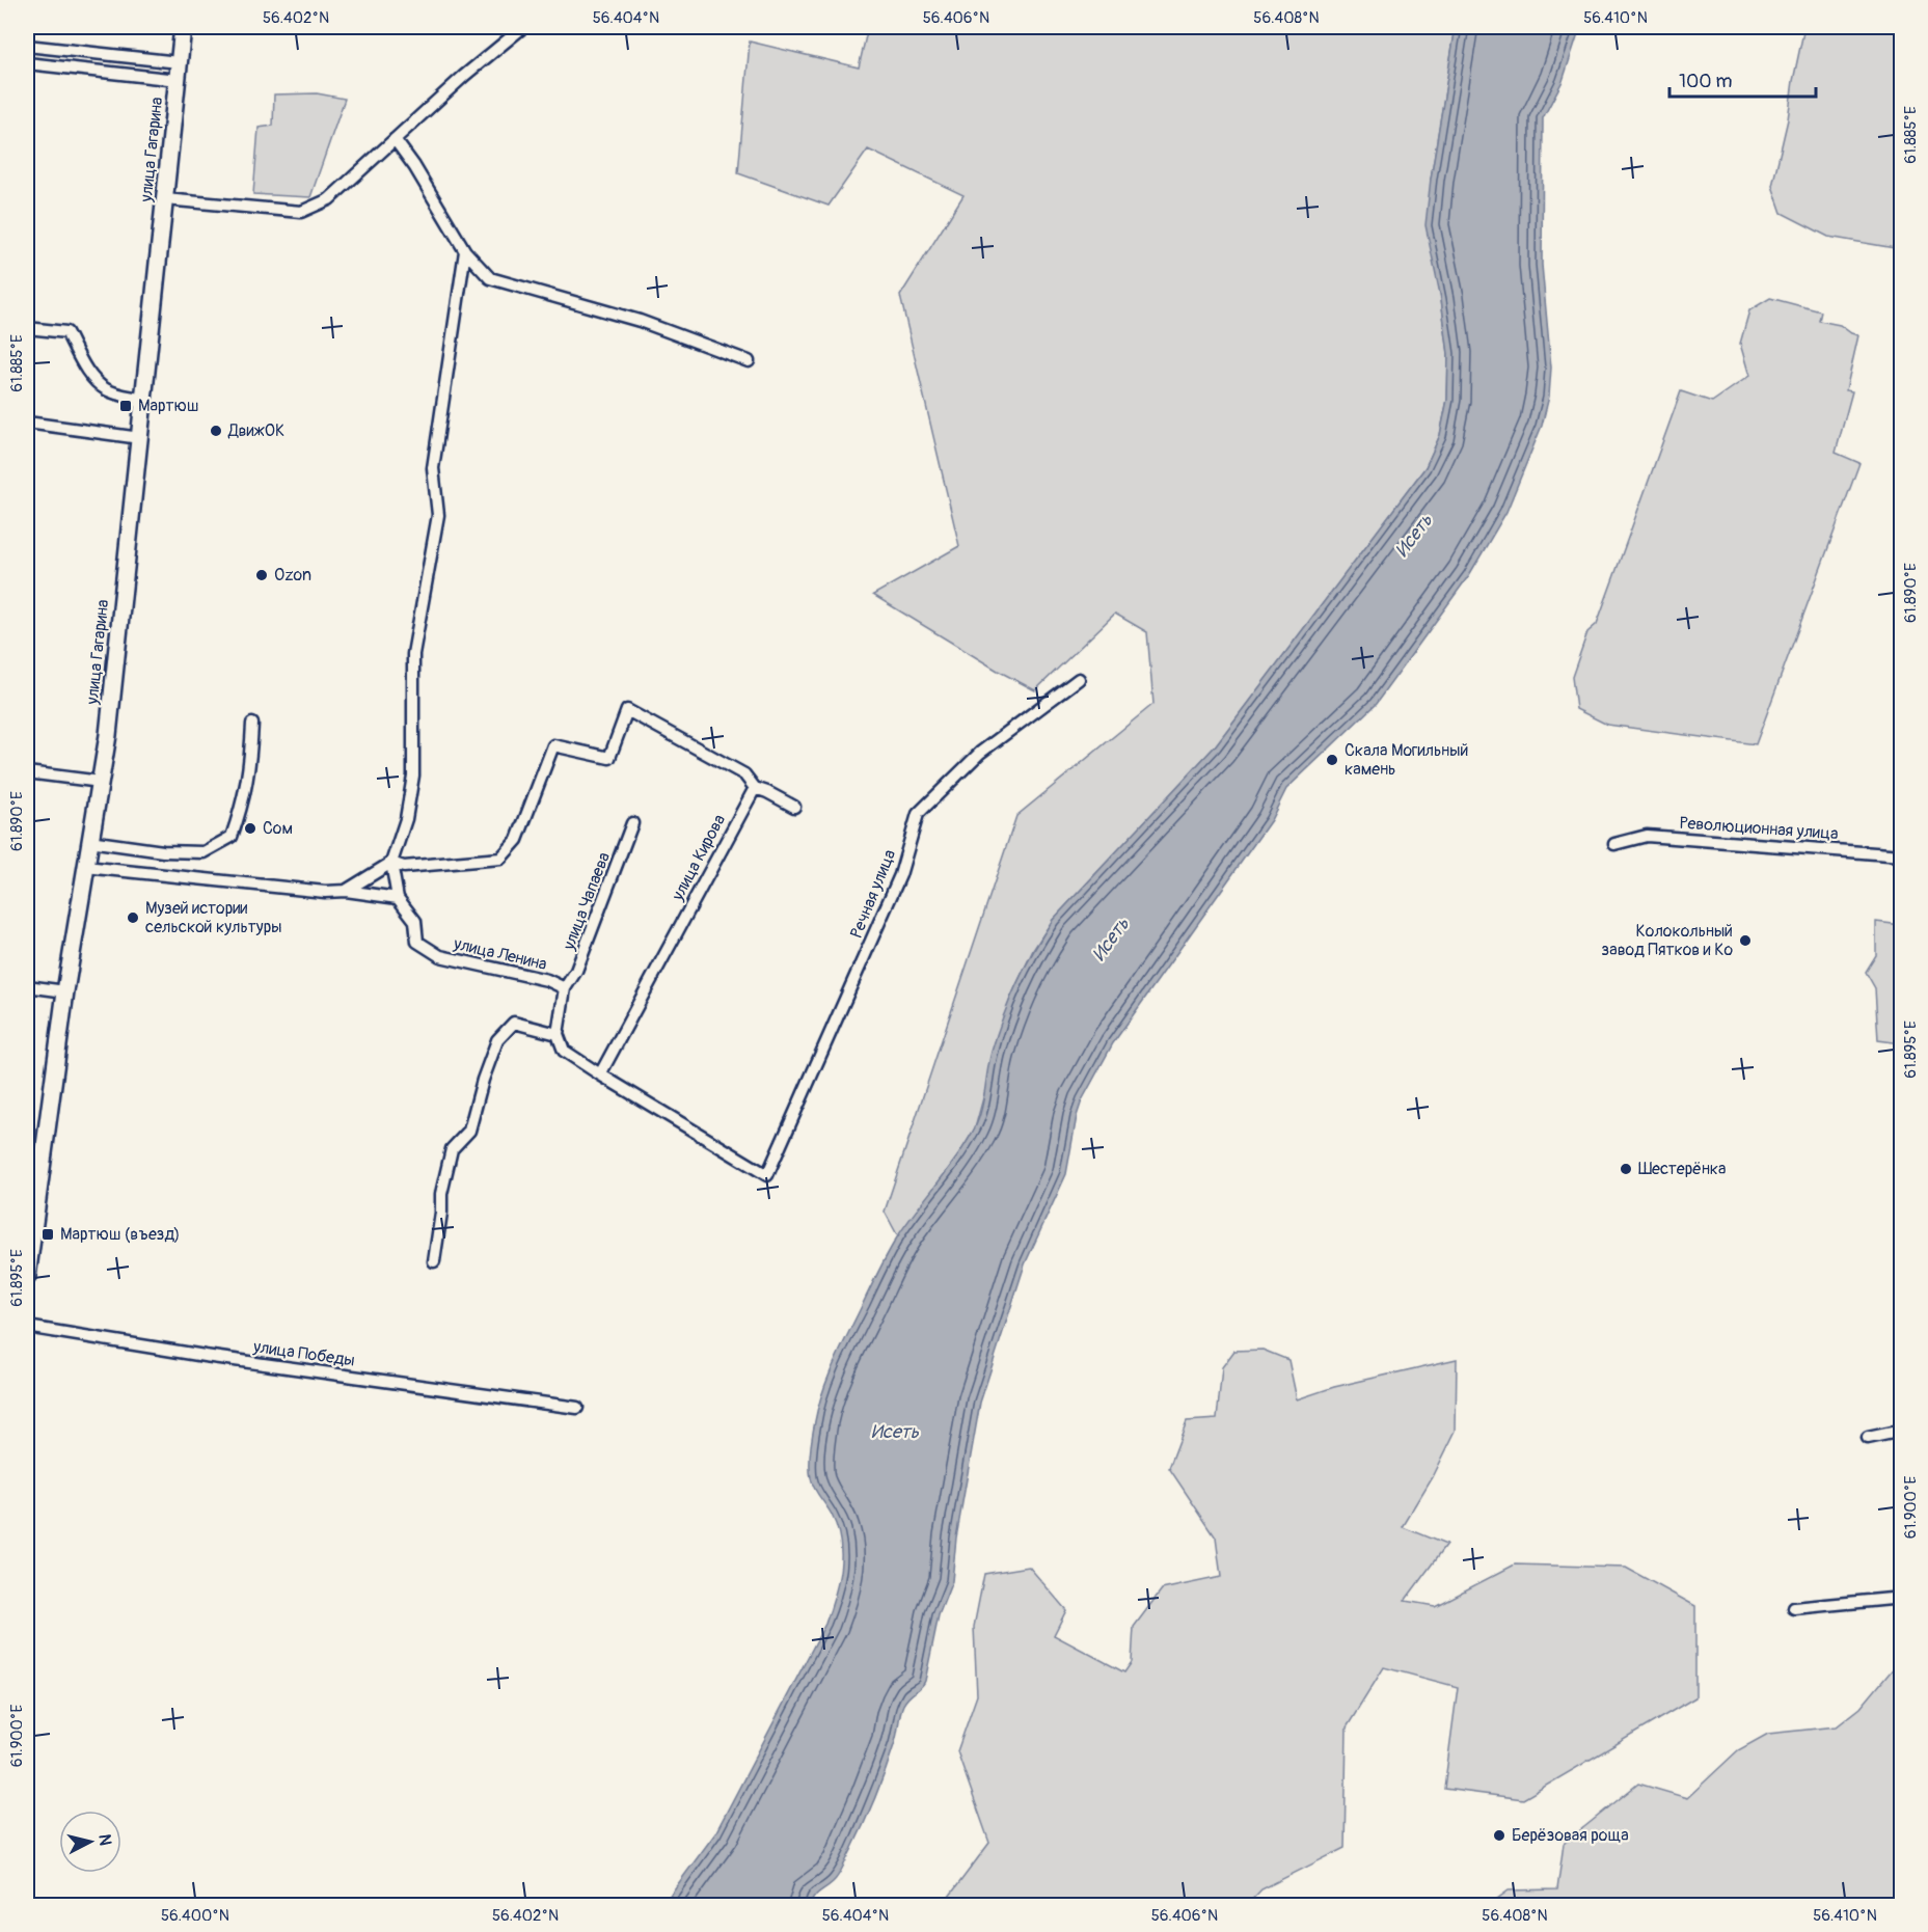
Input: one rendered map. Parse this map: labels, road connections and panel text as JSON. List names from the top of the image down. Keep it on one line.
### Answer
{"streets":{"main road":["улица Гагарина"],"street":["Революционная улица","улица Кирова","Речная улица","улица Чапаева","улица Ленина","улица Победы"]},"crossings":[["улица Кирова","Речная улица"],["улица Чапаева","улица Ленина"]],"water":["Исеть"],"places":{"transit":["Мартюш","Мартюш (въезд)"],"other":["ДвижОК","Ozon","Скала Могильный камень","Сом","Музей истории сельской культуры","Колокольный завод Пятков и Ко","Шестерёнка","Берёзовая роща"]},"scale_bar":"100 m","north":"right","coordinates":["56.402°N","56.404°N","56.406°N","56.408°N","56.410°N","61.885°E","61.890°E","61.895°E","61.900°E","56.400°N"]}
